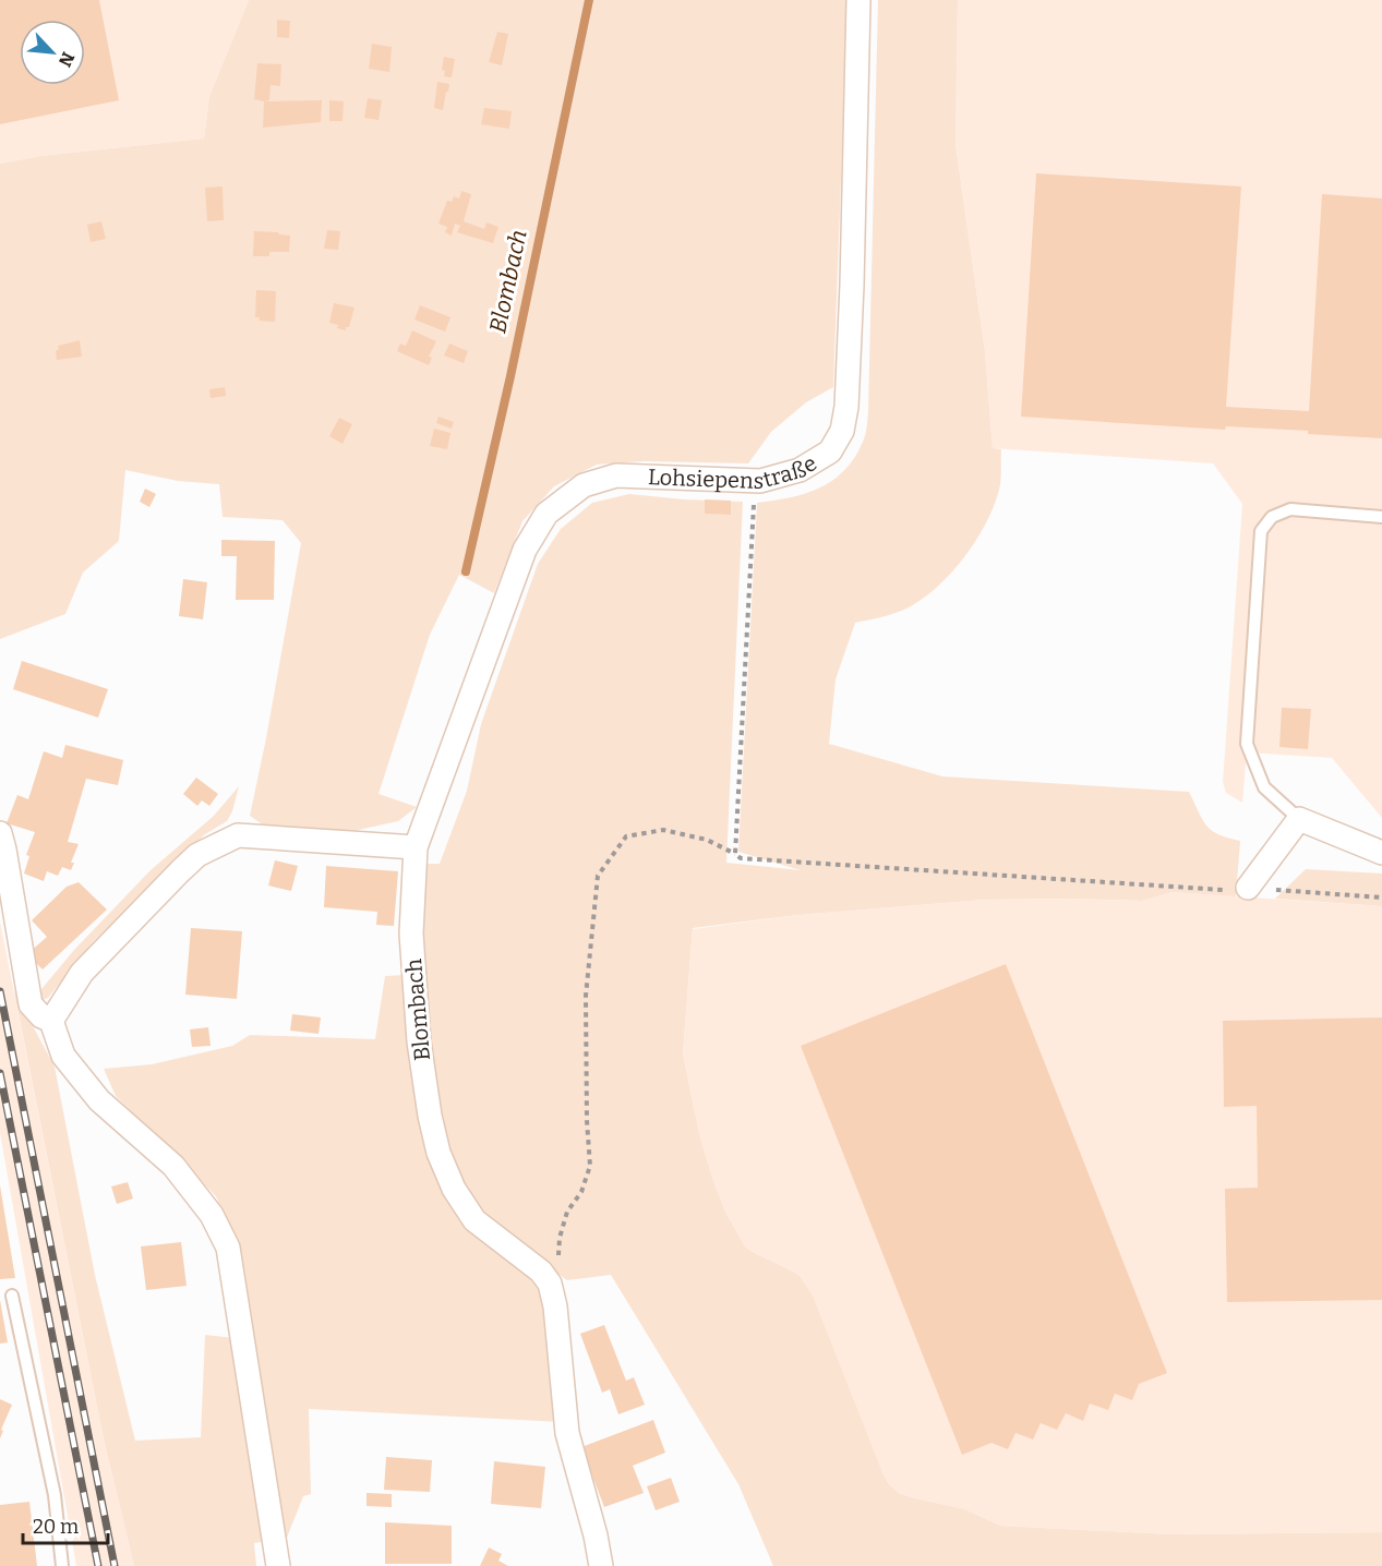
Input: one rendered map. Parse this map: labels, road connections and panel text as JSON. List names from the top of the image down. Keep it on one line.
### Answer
{"streets":{"street":["Lohsiepenstraße","Blombach"]},"crossings":[["Lohsiepenstraße","Blombach"]],"water":["Blombach"],"scale_bar":"20 m","north":"bottom right"}
